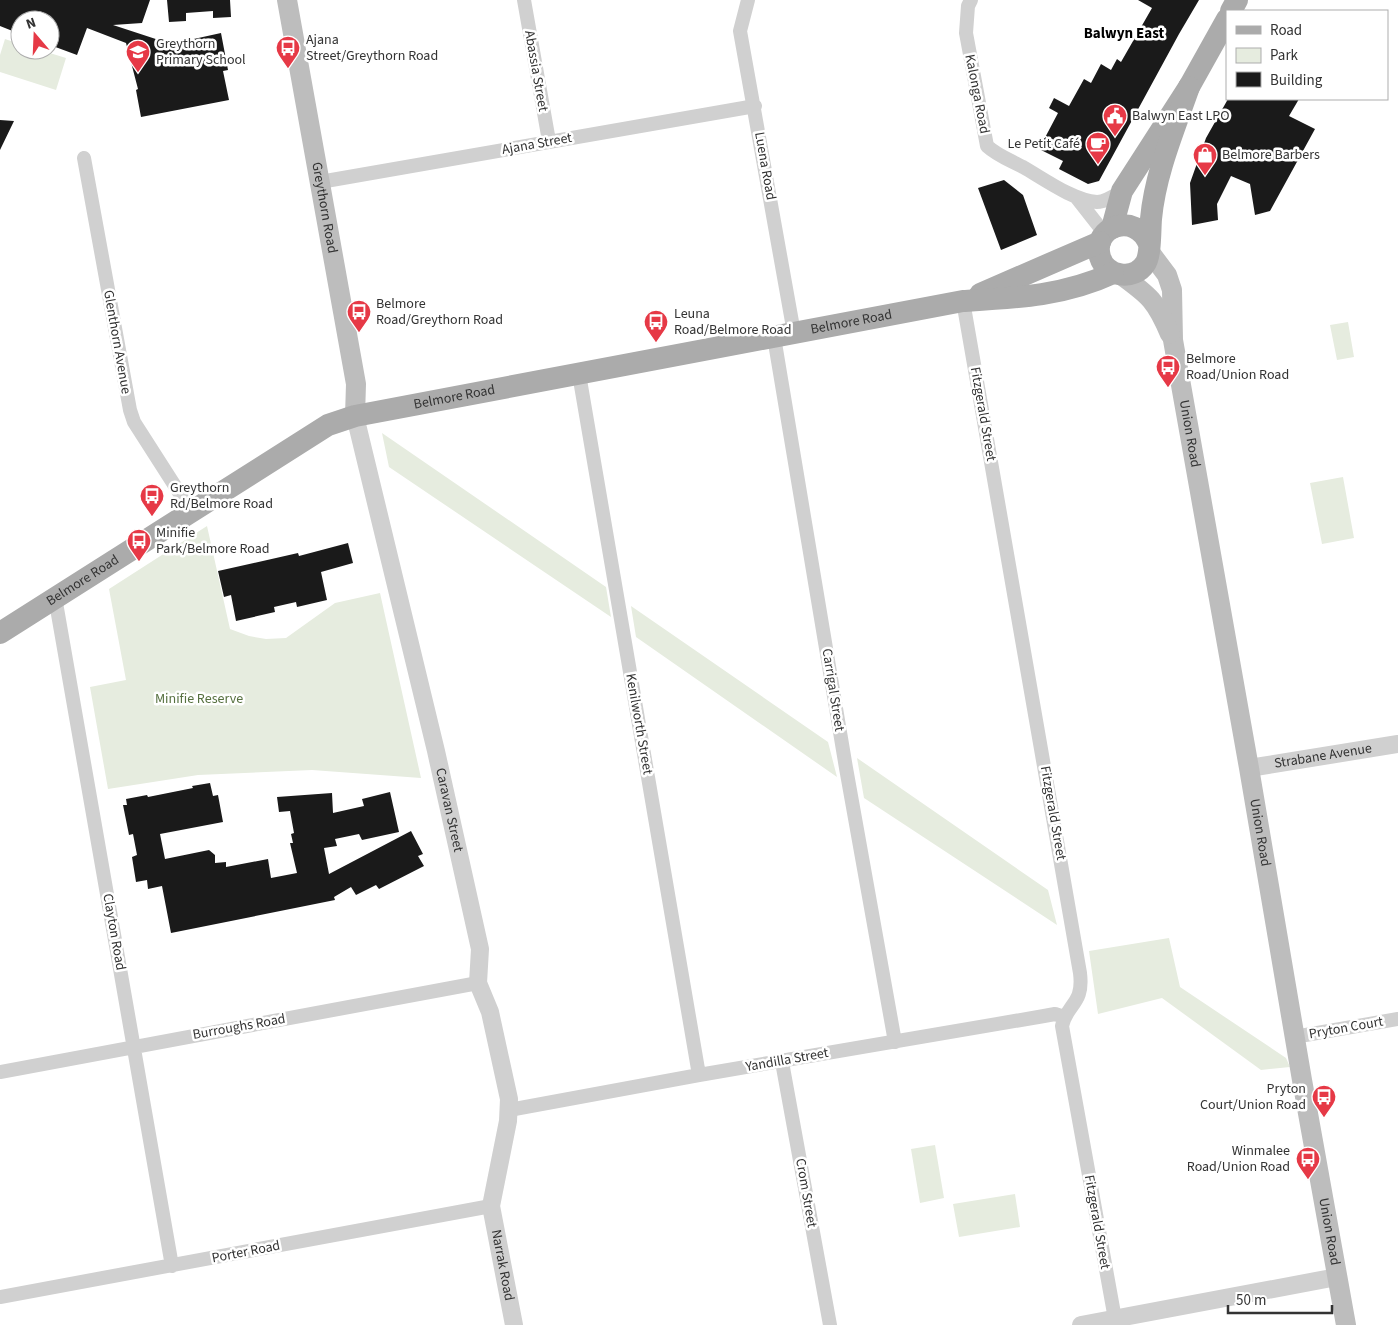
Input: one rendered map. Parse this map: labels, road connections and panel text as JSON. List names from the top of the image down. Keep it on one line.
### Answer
{"streets":{"main road":["Greythorn Road","Belmore Road","Union Road"],"street":["Abassia Street","Kalonga Road","Ajana Street","Luena Road","Glenthorn Avenue","Fitzgerald Street","Carrigal Street","Kenilworth Street","Strabane Avenue","Caravan Street","Clayton Road","Burroughs Road","Pryton Court","Yandilla Street","Crom Street","Porter Road","Narrak Road"]},"crossings":[["Abassia Street","Ajana Street"],["Kalonga Road","Belmore Road"],["Kalonga Road","Union Road"],["Ajana Street","Luena Road"],["Ajana Street","Greythorn Road"],["Luena Road","Belmore Road"],["Luena Road","Carrigal Street"],["Greythorn Road","Belmore Road"],["Greythorn Road","Caravan Street"],["Belmore Road","Glenthorn Avenue"],["Belmore Road","Fitzgerald Street"],["Belmore Road","Union Road"],["Belmore Road","Carrigal Street"],["Belmore Road","Kenilworth Street"],["Belmore Road","Caravan Street"],["Belmore Road","Clayton Road"],["Fitzgerald Street","Yandilla Street"],["Union Road","Strabane Avenue"],["Union Road","Pryton Court"],["Carrigal Street","Yandilla Street"],["Kenilworth Street","Yandilla Street"],["Caravan Street","Burroughs Road"],["Caravan Street","Yandilla Street"],["Caravan Street","Porter Road"],["Caravan Street","Narrak Road"],["Clayton Road","Burroughs Road"],["Clayton Road","Porter Road"],["Yandilla Street","Crom Street"],["Porter Road","Narrak Road"]],"districts":["Balwyn East"],"parks":["Minifie Reserve"],"places":{"bus stop":["Ajana Street/Greythorn Road","Belmore Road/Greythorn Road","Leuna Road/Belmore Road","Belmore Road/Union Road","Greythorn Rd/Belmore Road","Minifie Park/Belmore Road","Pryton Court/Union Road","Winmalee Road/Union Road"],"school or university":["Greythorn Primary School"],"public building":["Balwyn East LPO"],"cafe":["Le Petit Café"],"shop":["Belmore Barbers"]},"legend":["Road","Park","Building"],"scale_bar":"50 m","north":"top"}
